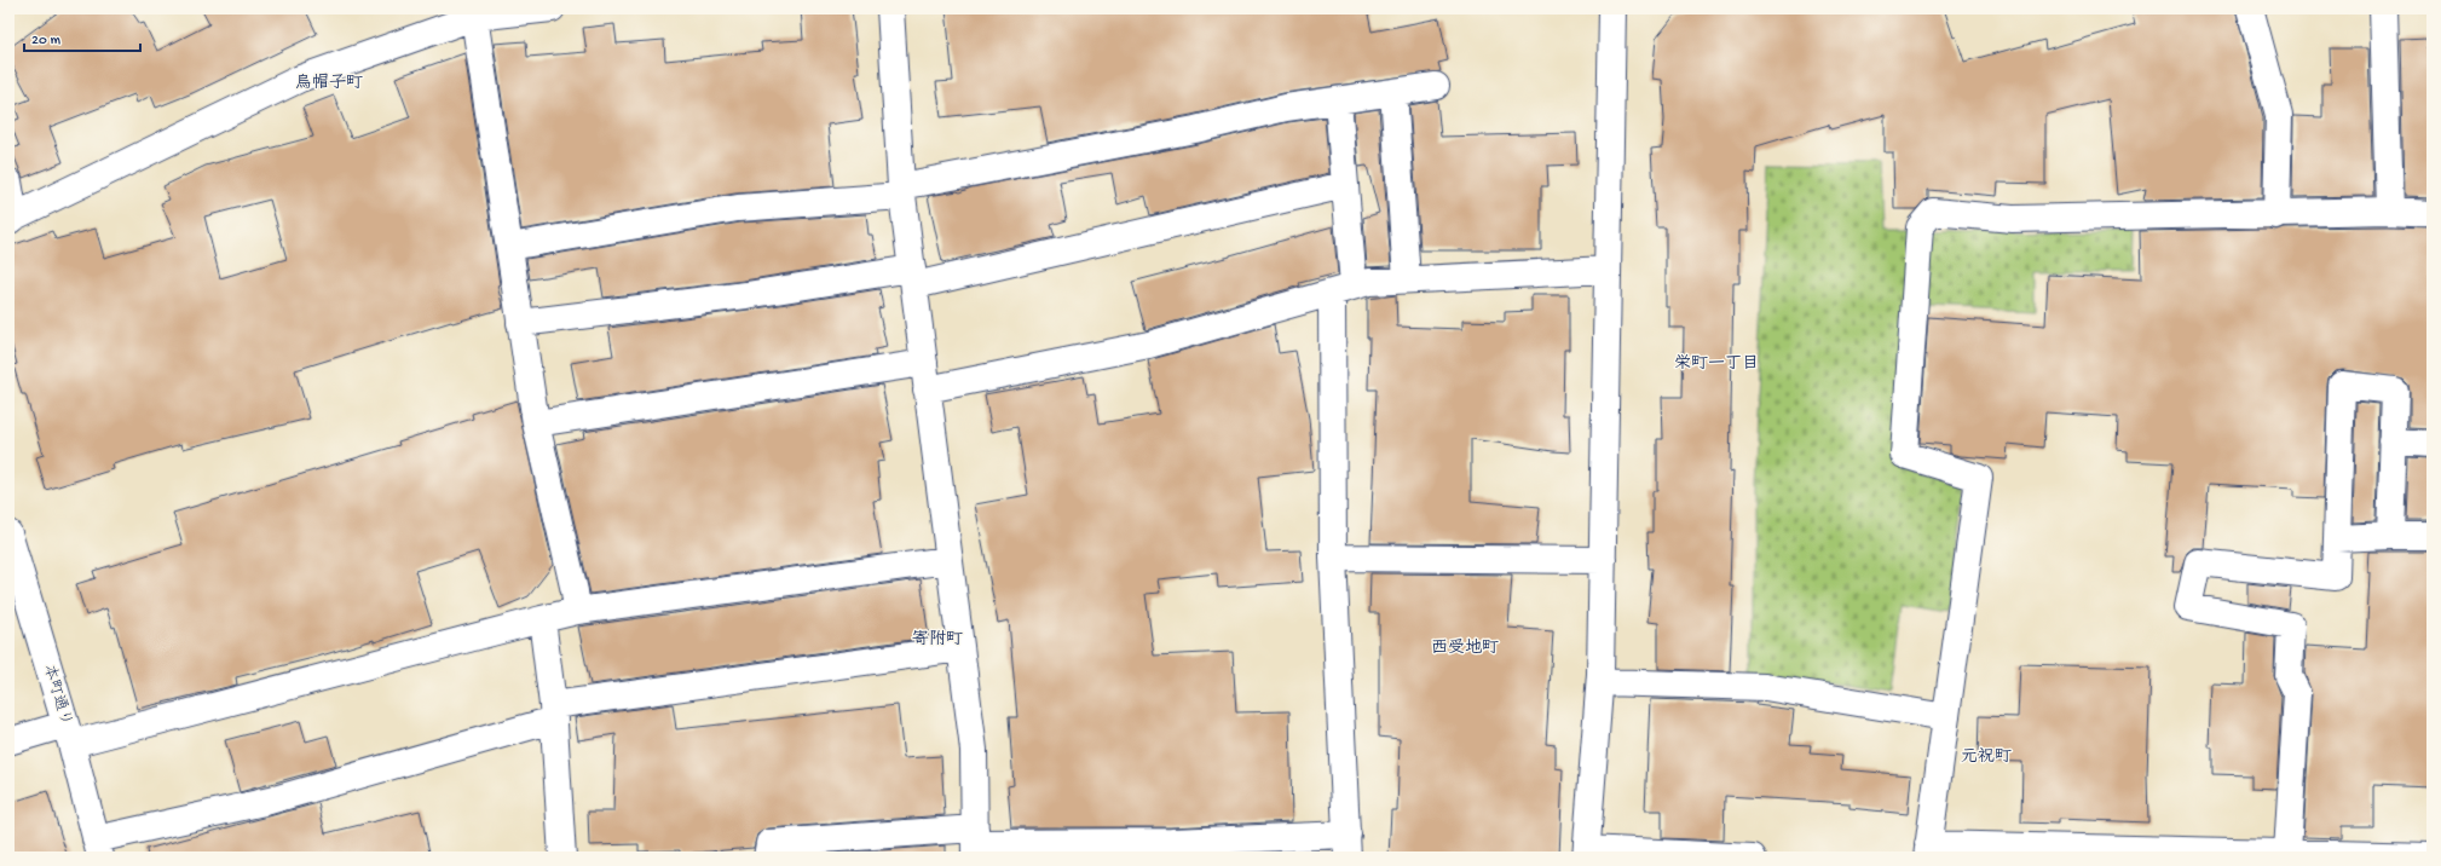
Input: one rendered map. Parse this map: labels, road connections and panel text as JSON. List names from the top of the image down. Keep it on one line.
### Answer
{"streets":{"street":["本町通り"]},"districts":["烏帽子町","栄町一丁目","寄附町","西受地町","元祝町"],"scale_bar":"20 m"}
